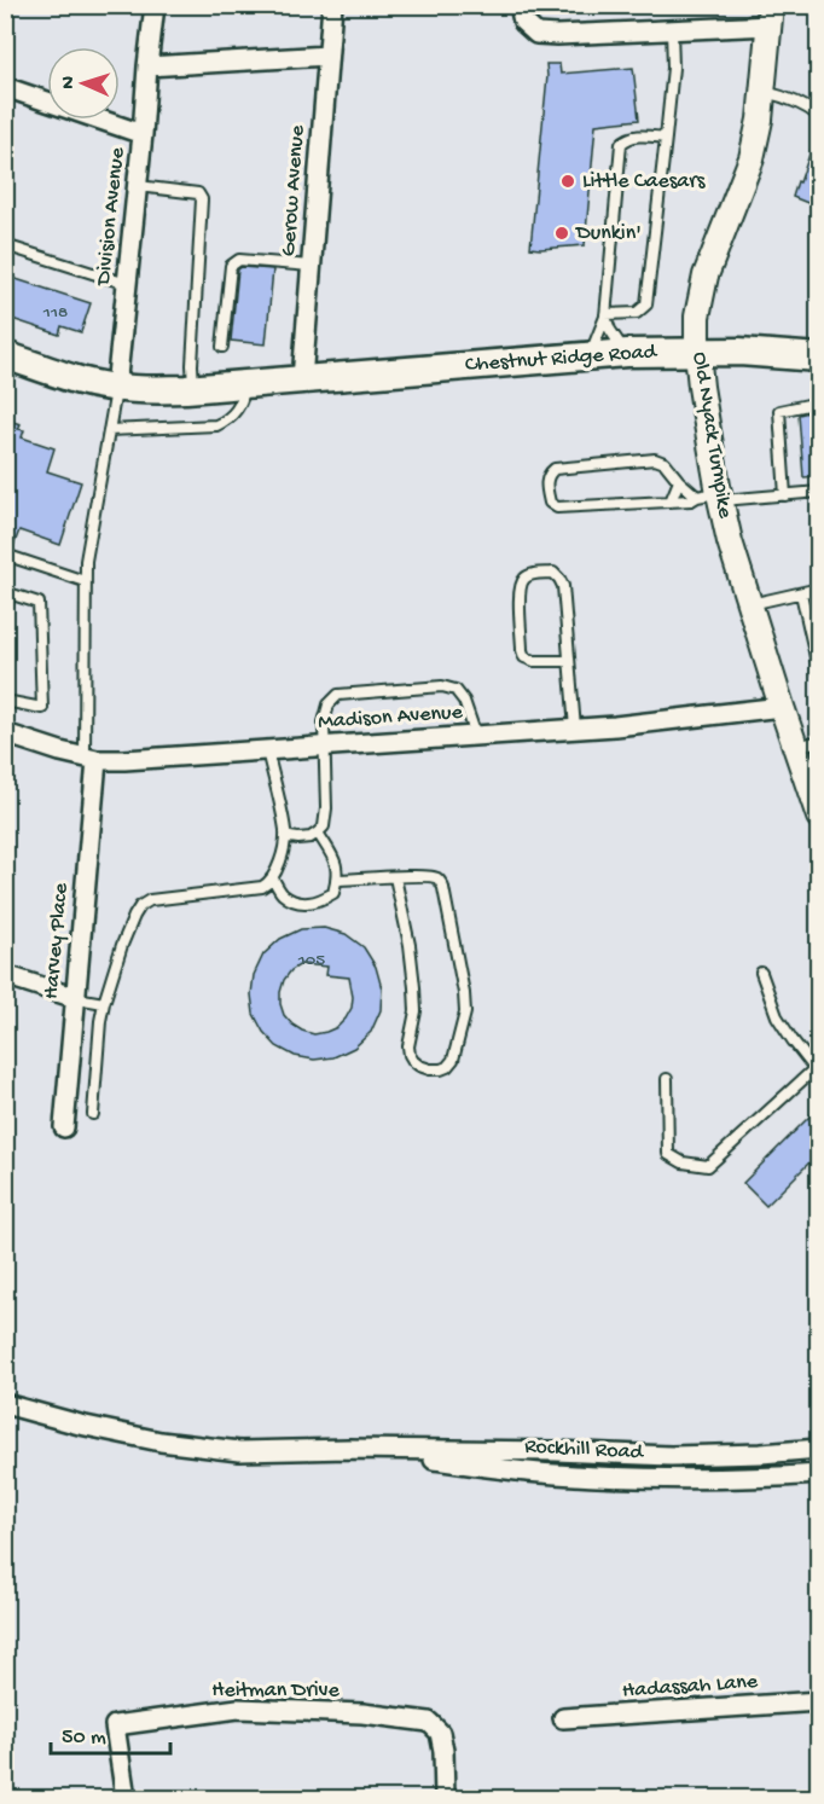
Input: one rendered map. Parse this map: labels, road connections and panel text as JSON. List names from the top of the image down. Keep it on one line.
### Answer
{"streets":{"main road":["Chestnut Ridge Road"],"street":["Gerow Avenue","Division Avenue","Old Nyack Turnpike","Madison Avenue","Harvey Place","Rockhill Road","Hadassah Lane","Heitman Drive"]},"crossings":[["Gerow Avenue","Chestnut Ridge Road"],["Division Avenue","Chestnut Ridge Road"],["Chestnut Ridge Road","Old Nyack Turnpike"],["Old Nyack Turnpike","Madison Avenue"],["Madison Avenue","Harvey Place"]],"places":["Little Caesars","Dunkin'"],"house_numbers":["118","105"],"scale_bar":"50 m","north":"left"}
